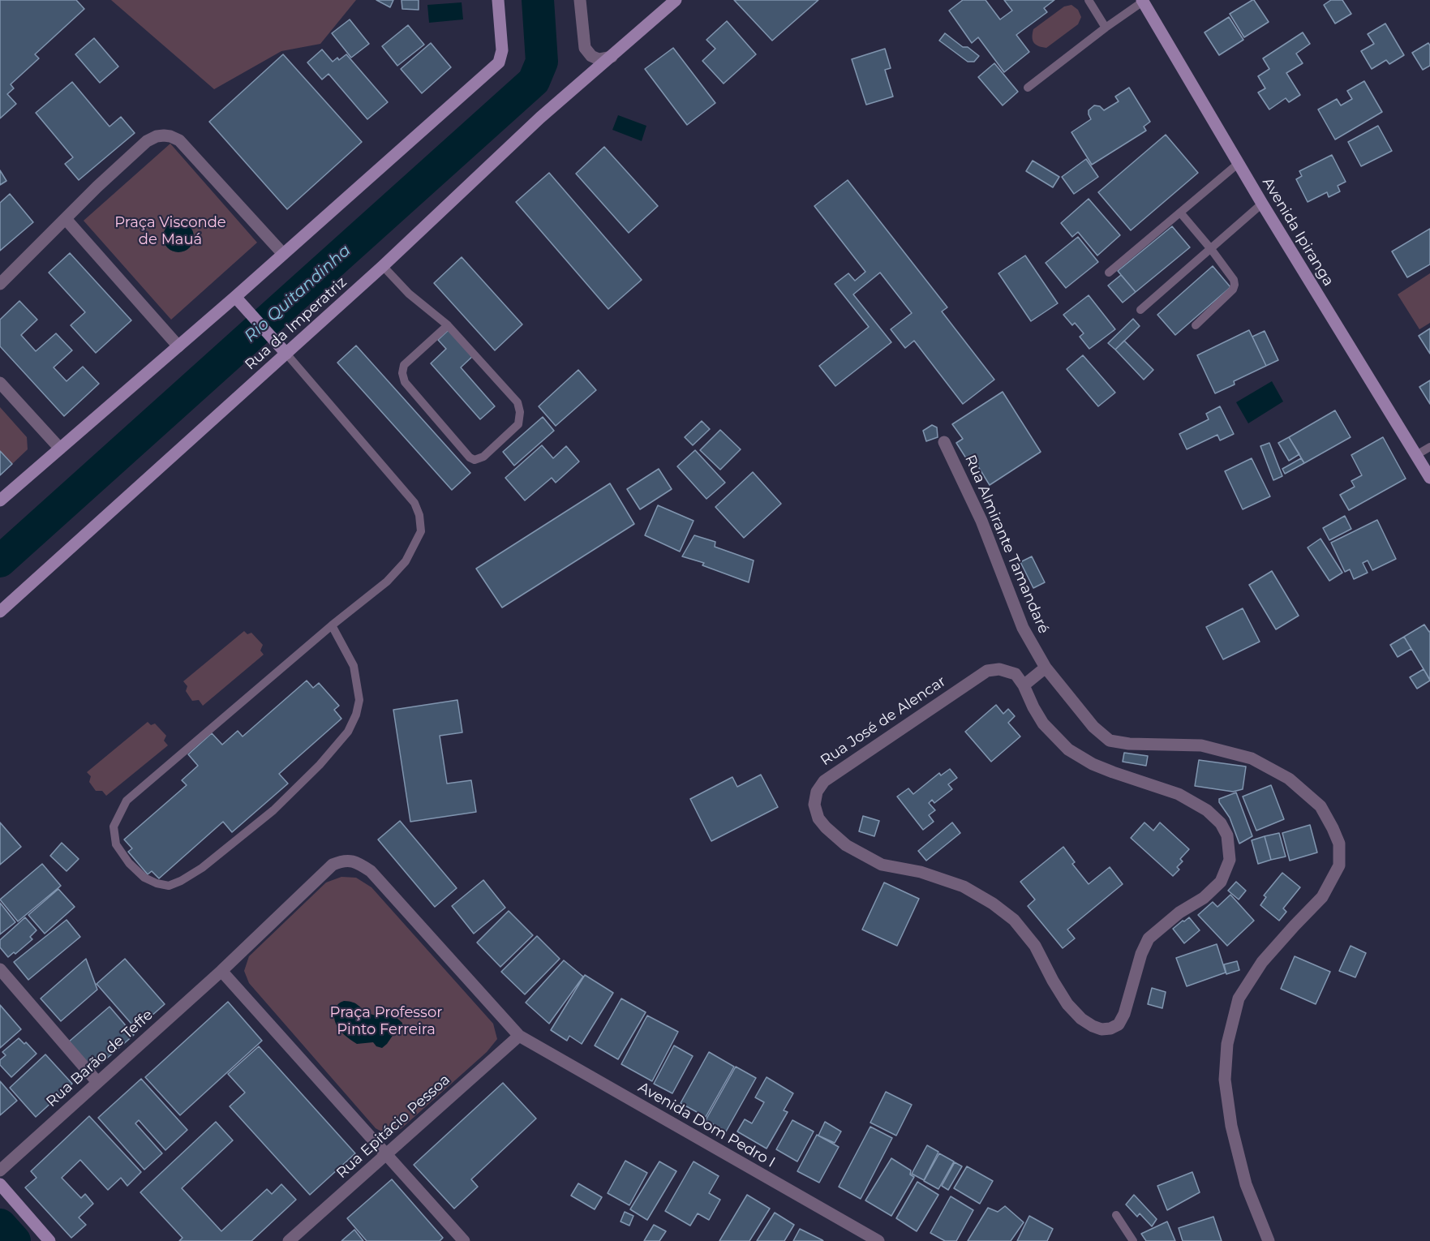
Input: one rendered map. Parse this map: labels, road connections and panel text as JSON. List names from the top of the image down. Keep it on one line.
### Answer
{"streets":{"main road":["Avenida Ipiranga","Rua da Imperatriz"],"street":["Rua Almirante Tamandaré","Rua José de Alencar","Rua Barão de Teffe","Avenida Dom Pedro I","Rua Epitácio Pessoa"]},"crossings":[["Avenida Dom Pedro I","Rua Epitácio Pessoa"]],"water":["Rio Quitandinha"],"parks":["Praça Visconde de Mauá","Praça Professor Pinto Ferreira"]}
